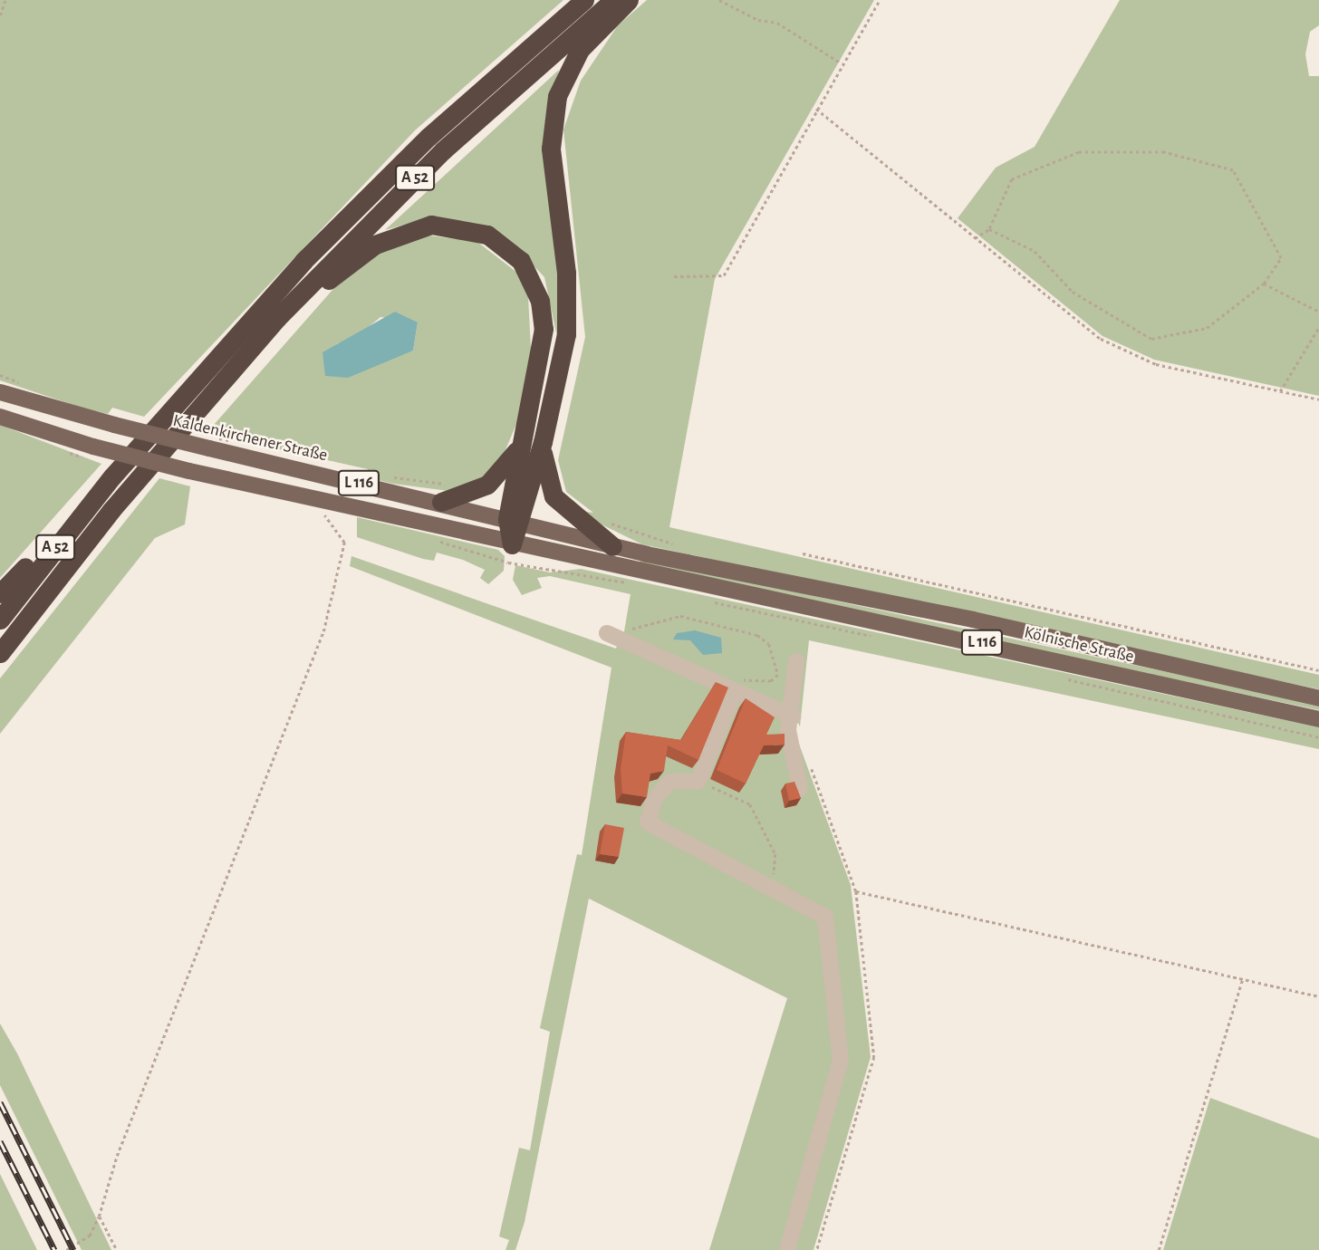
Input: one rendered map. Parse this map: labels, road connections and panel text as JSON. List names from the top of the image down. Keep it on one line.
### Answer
{"streets":{"highway":["A 52"],"main road":["Kaldenkirchener Straße","L 116","Kölnische Straße"]},"crossings":[["Kaldenkirchener Straße","Kölnische Straße"],["L 116","Kölnische Straße"]]}
